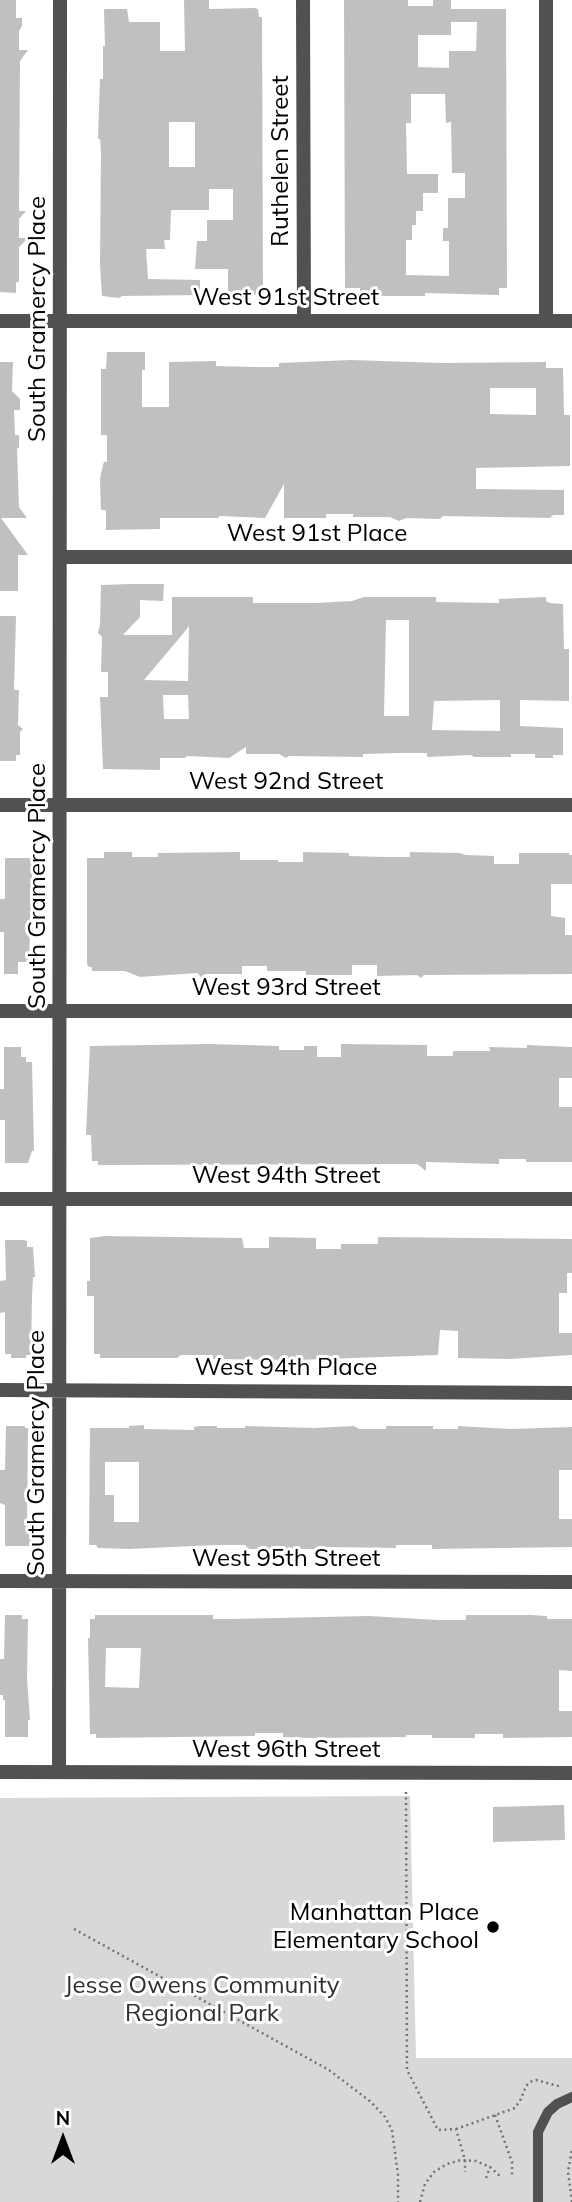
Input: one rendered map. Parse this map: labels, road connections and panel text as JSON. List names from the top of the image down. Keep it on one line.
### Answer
{"streets":{"street":["Ruthelen Street","West 91st Street","South Gramercy Place","West 91st Place","West 92nd Street","West 93rd Street","West 94th Street","West 94th Place","West 95th Street","West 96th Street"]},"crossings":[["Ruthelen Street","West 91st Street"],["West 91st Street","South Gramercy Place"],["South Gramercy Place","West 91st Place"],["South Gramercy Place","West 92nd Street"],["South Gramercy Place","West 93rd Street"],["South Gramercy Place","West 94th Street"],["South Gramercy Place","West 94th Place"],["South Gramercy Place","West 95th Street"],["South Gramercy Place","West 96th Street"]],"parks":["Jesse Owens Community Regional Park"],"places":["Manhattan Place Elementary School"],"north":"top"}
